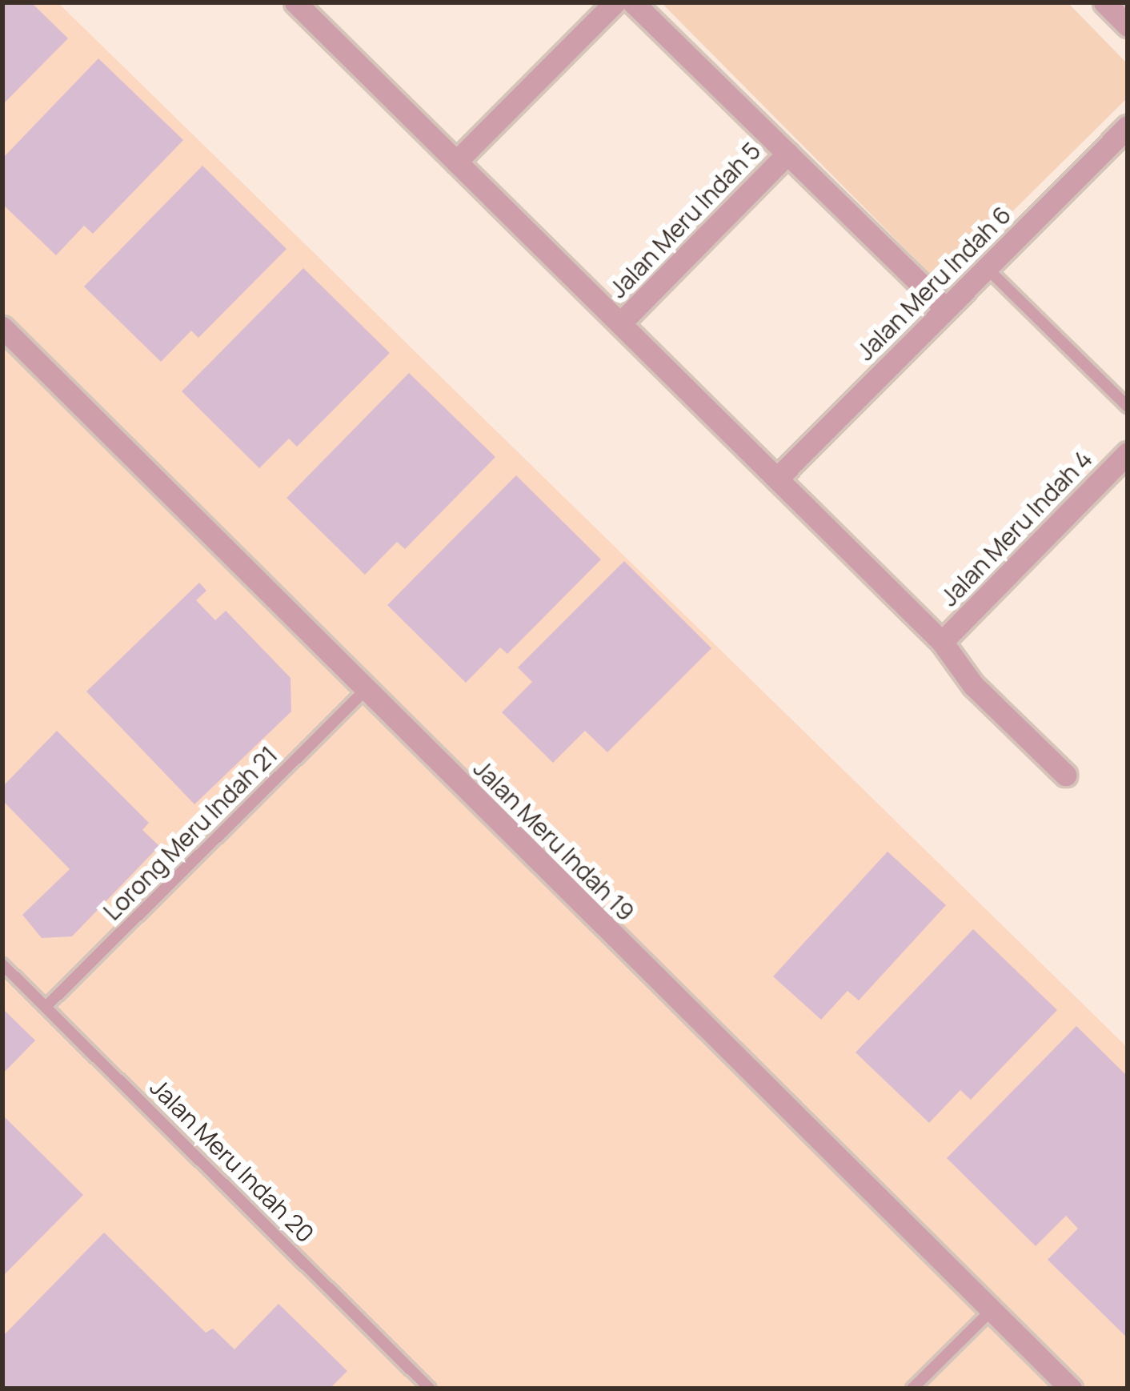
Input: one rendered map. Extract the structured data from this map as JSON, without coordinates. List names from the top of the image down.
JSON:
{
  "streets": {
    "street": [
      "Jalan Meru Indah 5",
      "Jalan Meru Indah 6",
      "Jalan Meru Indah 4",
      "Jalan Meru Indah 19"
    ],
    "lane": ["Lorong Meru Indah 21", "Jalan Meru Indah 20"]
  },
  "crossings": [
    ["Lorong Meru Indah 21", "Jalan Meru Indah 19"],
    ["Lorong Meru Indah 21", "Jalan Meru Indah 20"]
  ]
}
